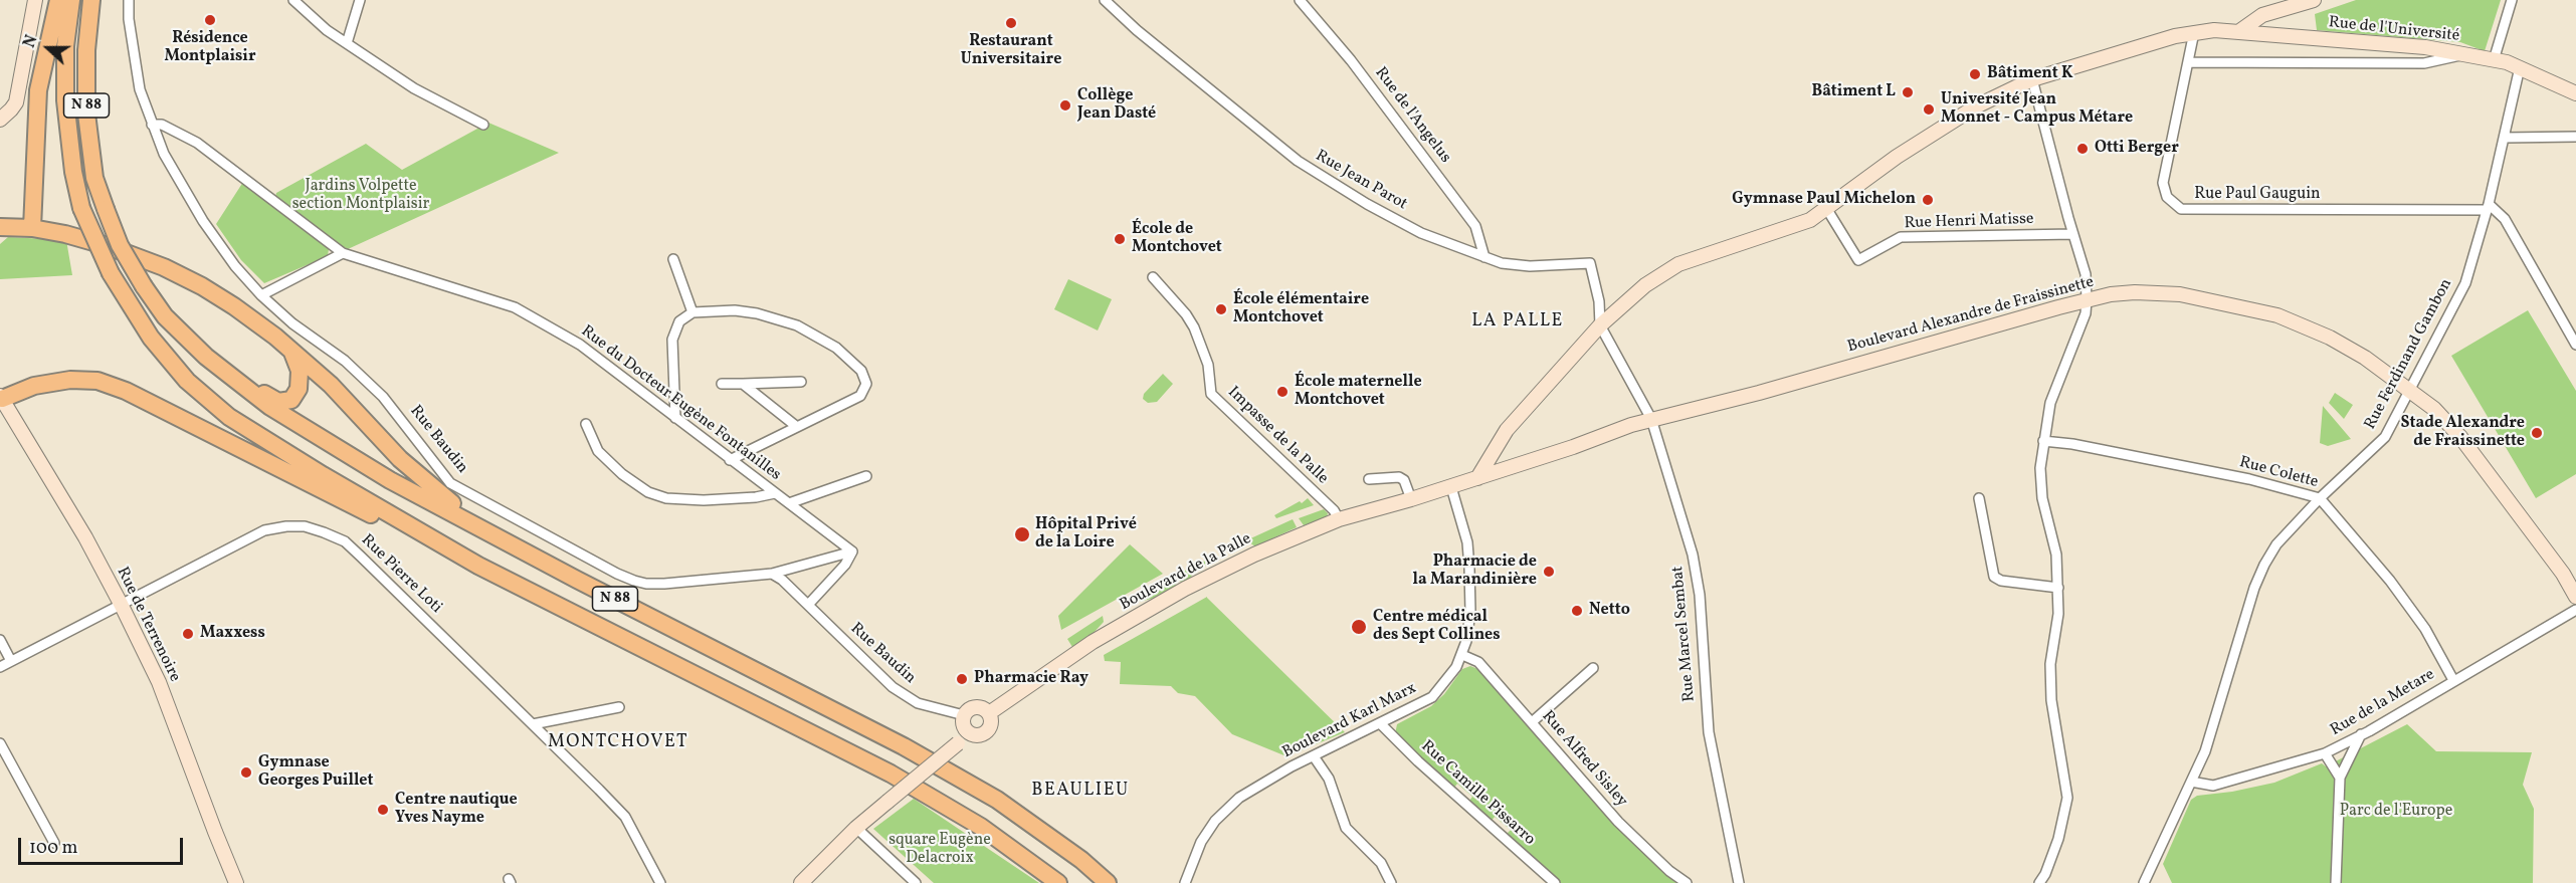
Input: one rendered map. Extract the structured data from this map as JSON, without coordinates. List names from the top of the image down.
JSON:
{
  "streets": {
    "highway": ["N 88"],
    "street": [
      "Rue de l'Université",
      "Rue de l'Angelus",
      "Rue Jean Parot",
      "Rue Paul Gauguin",
      "Rue Henri Matisse",
      "Boulevard Alexandre de Fraissinette",
      "Rue Ferdinand Gambon",
      "Rue du Docteur Eugène Fontanilles",
      "Impasse de la Palle",
      "Rue Baudin",
      "Rue Colette",
      "Boulevard de la Palle",
      "Rue Pierre Loti",
      "Rue de Terrenoire",
      "Rue Marcel Sembat",
      "Rue de la Metare",
      "Boulevard Karl Marx",
      "Rue Alfred Sisley",
      "Rue Camille Pissarro"
    ]
  },
  "crossings": [
    ["Rue de l'Université", "Rue Jean Parot"],
    ["Rue de l'Université", "Rue Paul Gauguin"],
    ["Rue de l'Université", "Rue Henri Matisse"],
    ["Rue de l'Université", "Boulevard Alexandre de Fraissinette"],
    ["Rue de l'Université", "Rue Ferdinand Gambon"],
    ["Rue de l'Université", "Rue Marcel Sembat"],
    ["Rue de l'Angelus", "Rue Jean Parot"],
    ["Rue Jean Parot", "Rue Marcel Sembat"],
    ["Rue Paul Gauguin", "Rue Ferdinand Gambon"],
    ["Boulevard Alexandre de Fraissinette", "Rue Ferdinand Gambon"],
    ["Boulevard Alexandre de Fraissinette", "Boulevard de la Palle"],
    ["Boulevard Alexandre de Fraissinette", "Rue Marcel Sembat"],
    ["Boulevard Alexandre de Fraissinette", "Boulevard Karl Marx"],
    ["Rue Ferdinand Gambon", "Rue Colette"],
    ["Rue Ferdinand Gambon", "Rue de la Metare"],
    ["Rue du Docteur Eugène Fontanilles", "Rue Baudin"],
    ["Impasse de la Palle", "Boulevard de la Palle"],
    ["Rue Baudin", "Boulevard de la Palle"],
    ["Rue Colette", "Rue de la Metare"],
    ["Boulevard de la Palle", "Boulevard Karl Marx"],
    ["Rue Pierre Loti", "Rue de Terrenoire"],
    ["Boulevard Karl Marx", "Rue Alfred Sisley"],
    ["Boulevard Karl Marx", "Rue Camille Pissarro"]
  ],
  "districts": ["LA PALLE", "MONTCHOVET", "BEAULIEU"],
  "parks": ["Jardins Volpette section Montplaisir", "Parc de l'Europe", "square Eugène Delacroix"],
  "places": [
    "Résidence Montplaisir",
    "Restaurant Universitaire",
    "Bâtiment K",
    "Bâtiment L",
    "Collège Jean Dasté",
    "Université Jean Monnet - Campus Métare",
    "Otti Berger",
    "Gymnase Paul Michelon",
    "École de Montchovet",
    "École élémentaire Montchovet",
    "École maternelle Montchovet",
    "Stade Alexandre de Fraissinette",
    "Hôpital Privé de la Loire",
    "Pharmacie de la Marandinière",
    "Netto",
    "Centre médical des Sept Collines",
    "Maxxess",
    "Pharmacie Ray",
    "Gymnase Georges Puillet",
    "Centre nautique Yves Nayme"
  ],
  "scale_bar": "100 m",
  "north": "left"
}
